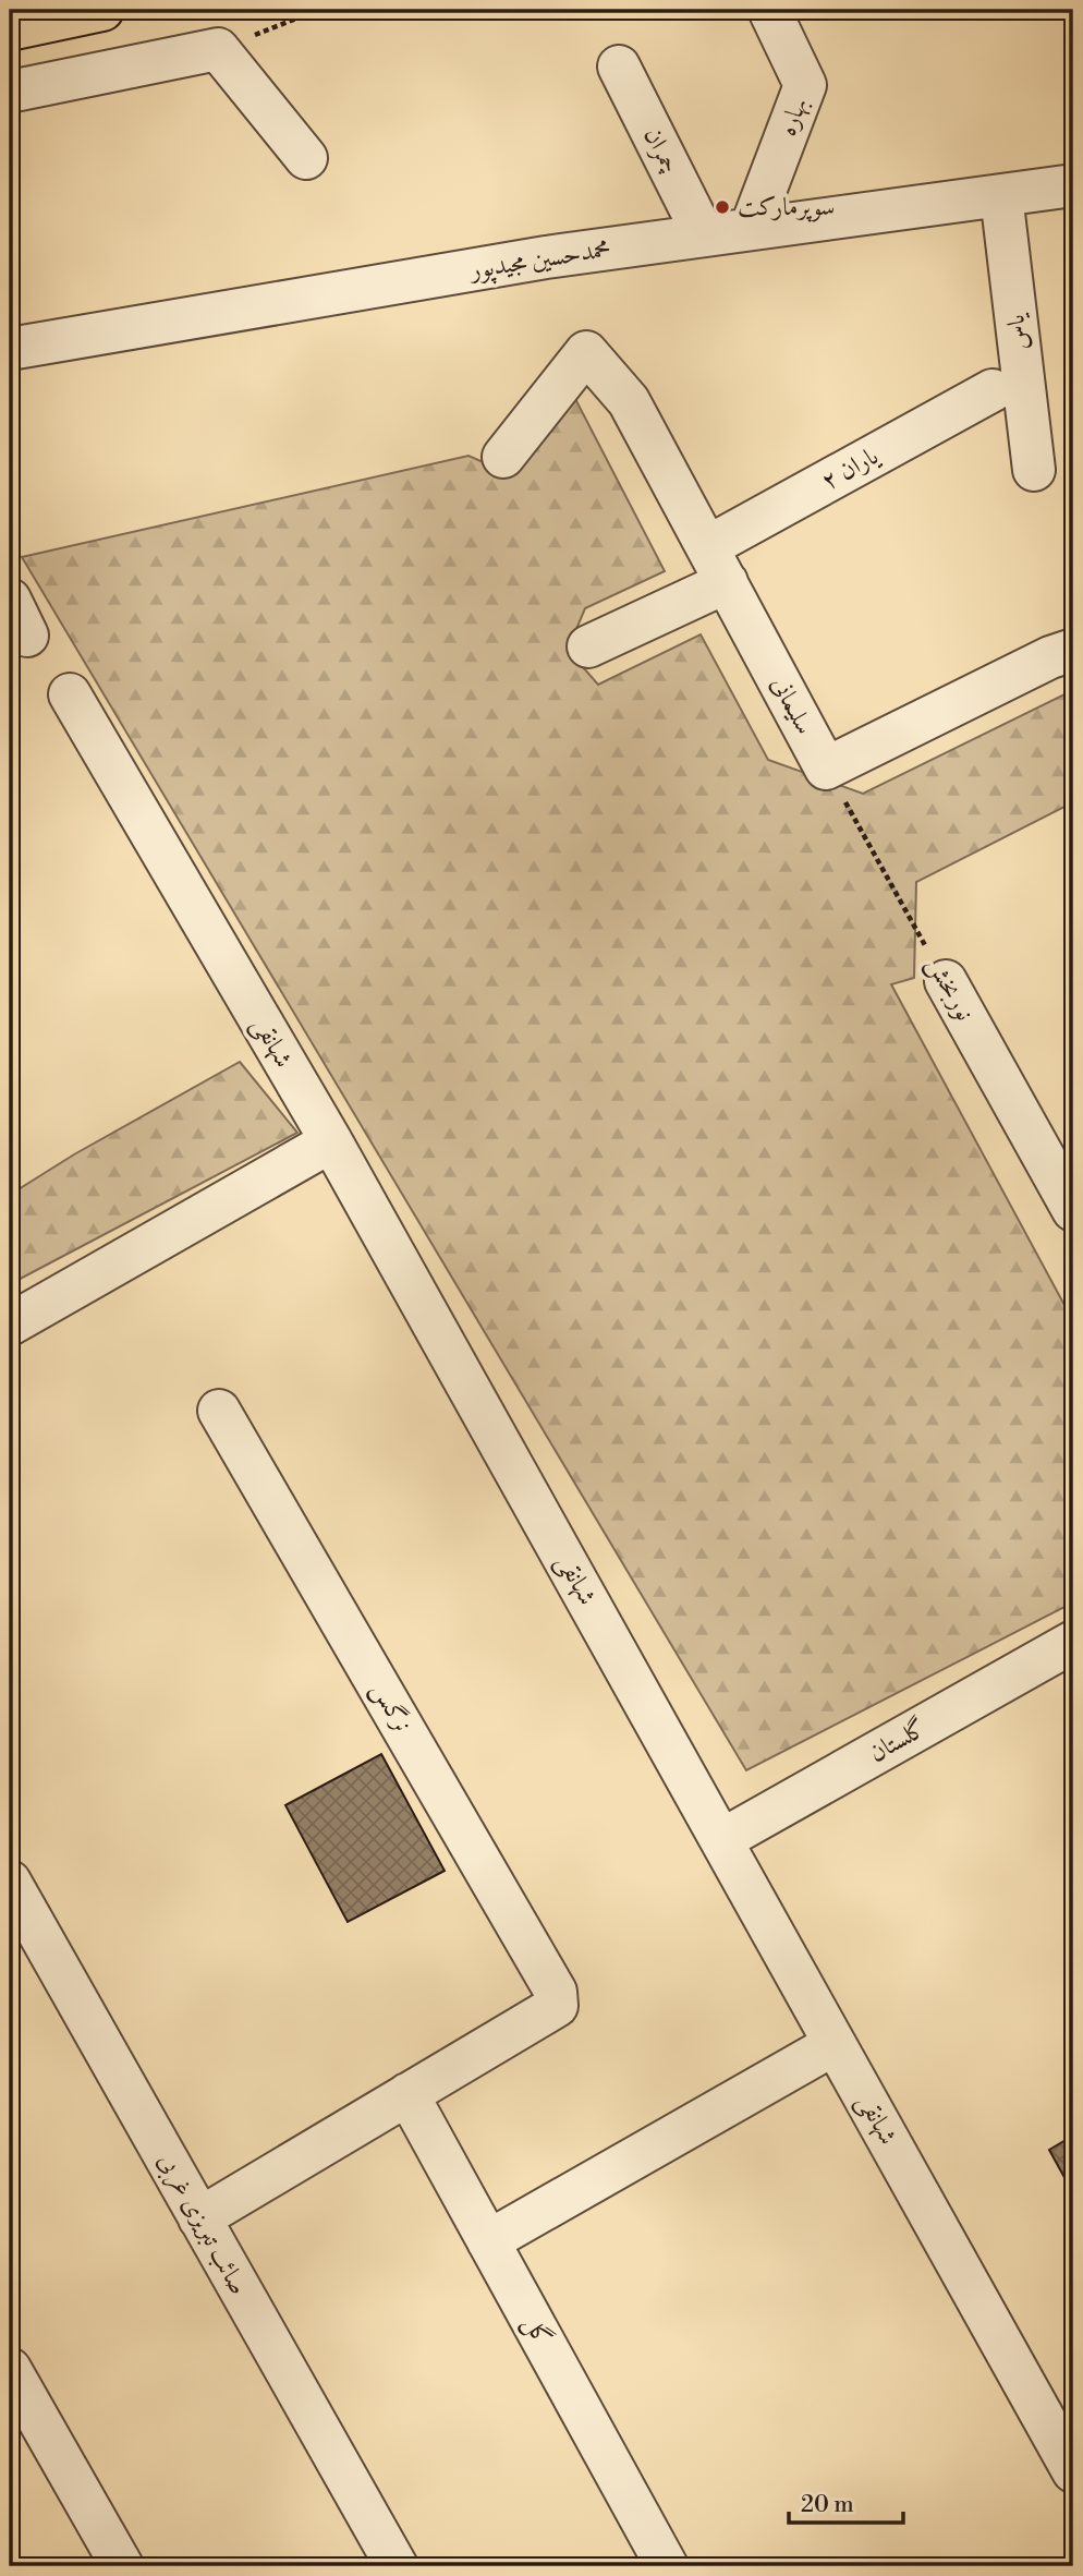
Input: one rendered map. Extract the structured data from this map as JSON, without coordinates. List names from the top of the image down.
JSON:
{
  "streets": {
    "street": [
      "بهاره",
      "چمران",
      "محمدحسین مجیدپور",
      "یاس",
      "یاران ٢",
      "سلیمانی",
      "نوربخش",
      "شهانقی",
      "نرگس",
      "گلستان",
      "صائب تبریزی غربی",
      "گل"
    ]
  },
  "crossings": [
    ["بهاره", "محمدحسین مجیدپور"],
    ["چمران", "محمدحسین مجیدپور"],
    ["محمدحسین مجیدپور", "یاس"],
    ["یاران ٢", "سلیمانی"],
    ["سلیمانی", "نوربخش"],
    ["شهانقی", "گلستان"],
    ["نرگس", "گل"]
  ],
  "places": ["سوپرمارکت"],
  "scale_bar": "20 m"
}
